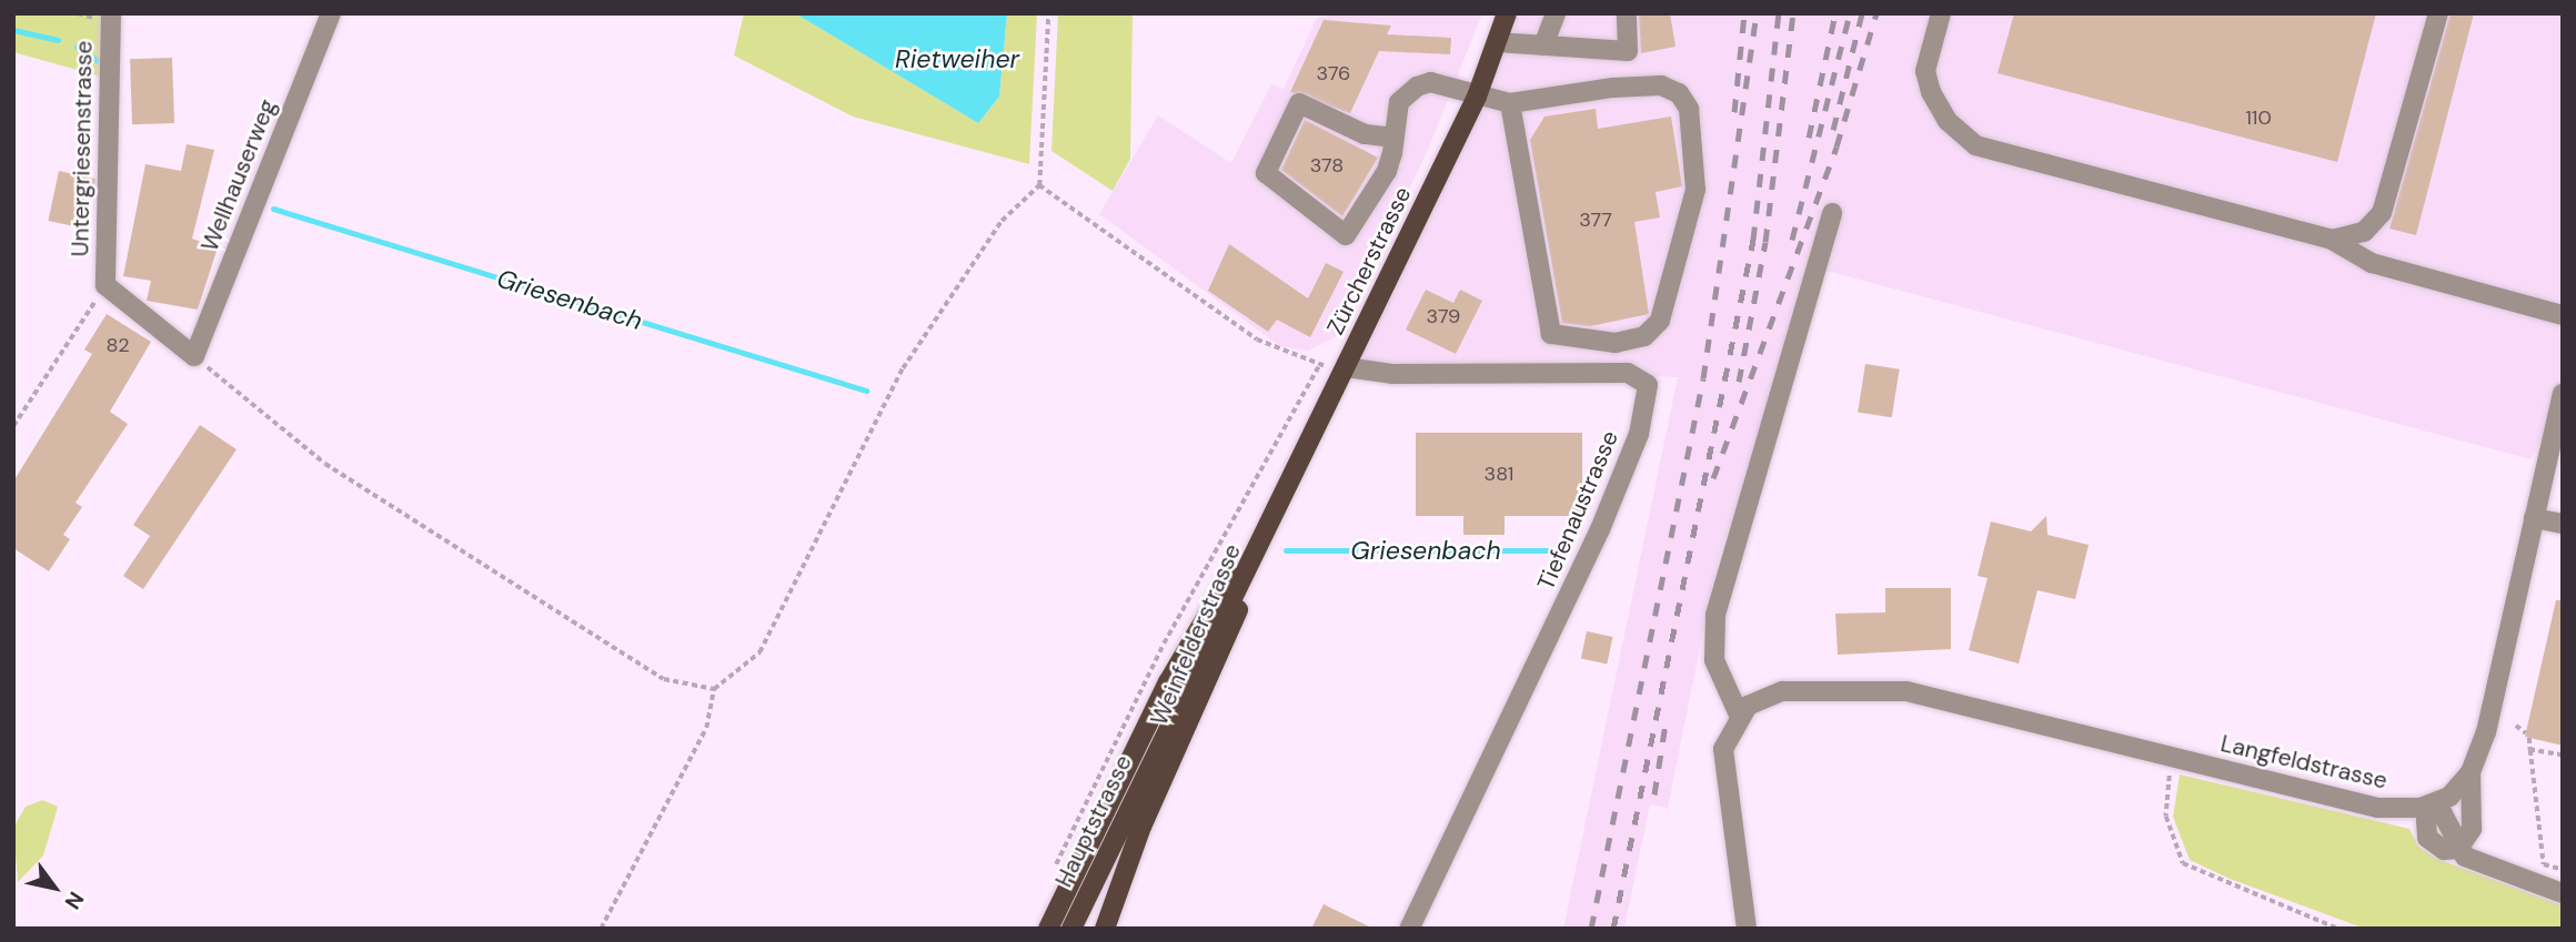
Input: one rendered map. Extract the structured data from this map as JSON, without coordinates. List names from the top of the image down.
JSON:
{
  "streets": {
    "main road": ["Zürcherstrasse", "Weinfelderstrasse", "Hauptstrasse"],
    "street": [
      "Untergriesenstrasse",
      "Wellhauserweg",
      "Tiefenaustrasse",
      "Langfeldstrasse"
    ]
  },
  "crossings": [
    ["Zürcherstrasse", "Tiefenaustrasse"],
    ["Zürcherstrasse", "Weinfelderstrasse"],
    ["Zürcherstrasse", "Hauptstrasse"],
    ["Weinfelderstrasse", "Hauptstrasse"]
  ],
  "water": ["Rietweiher", "Griesenbach"],
  "house_numbers": [
    "376",
    "110",
    "378",
    "377",
    "379",
    "82",
    "381"
  ],
  "north": "bottom right"
}
